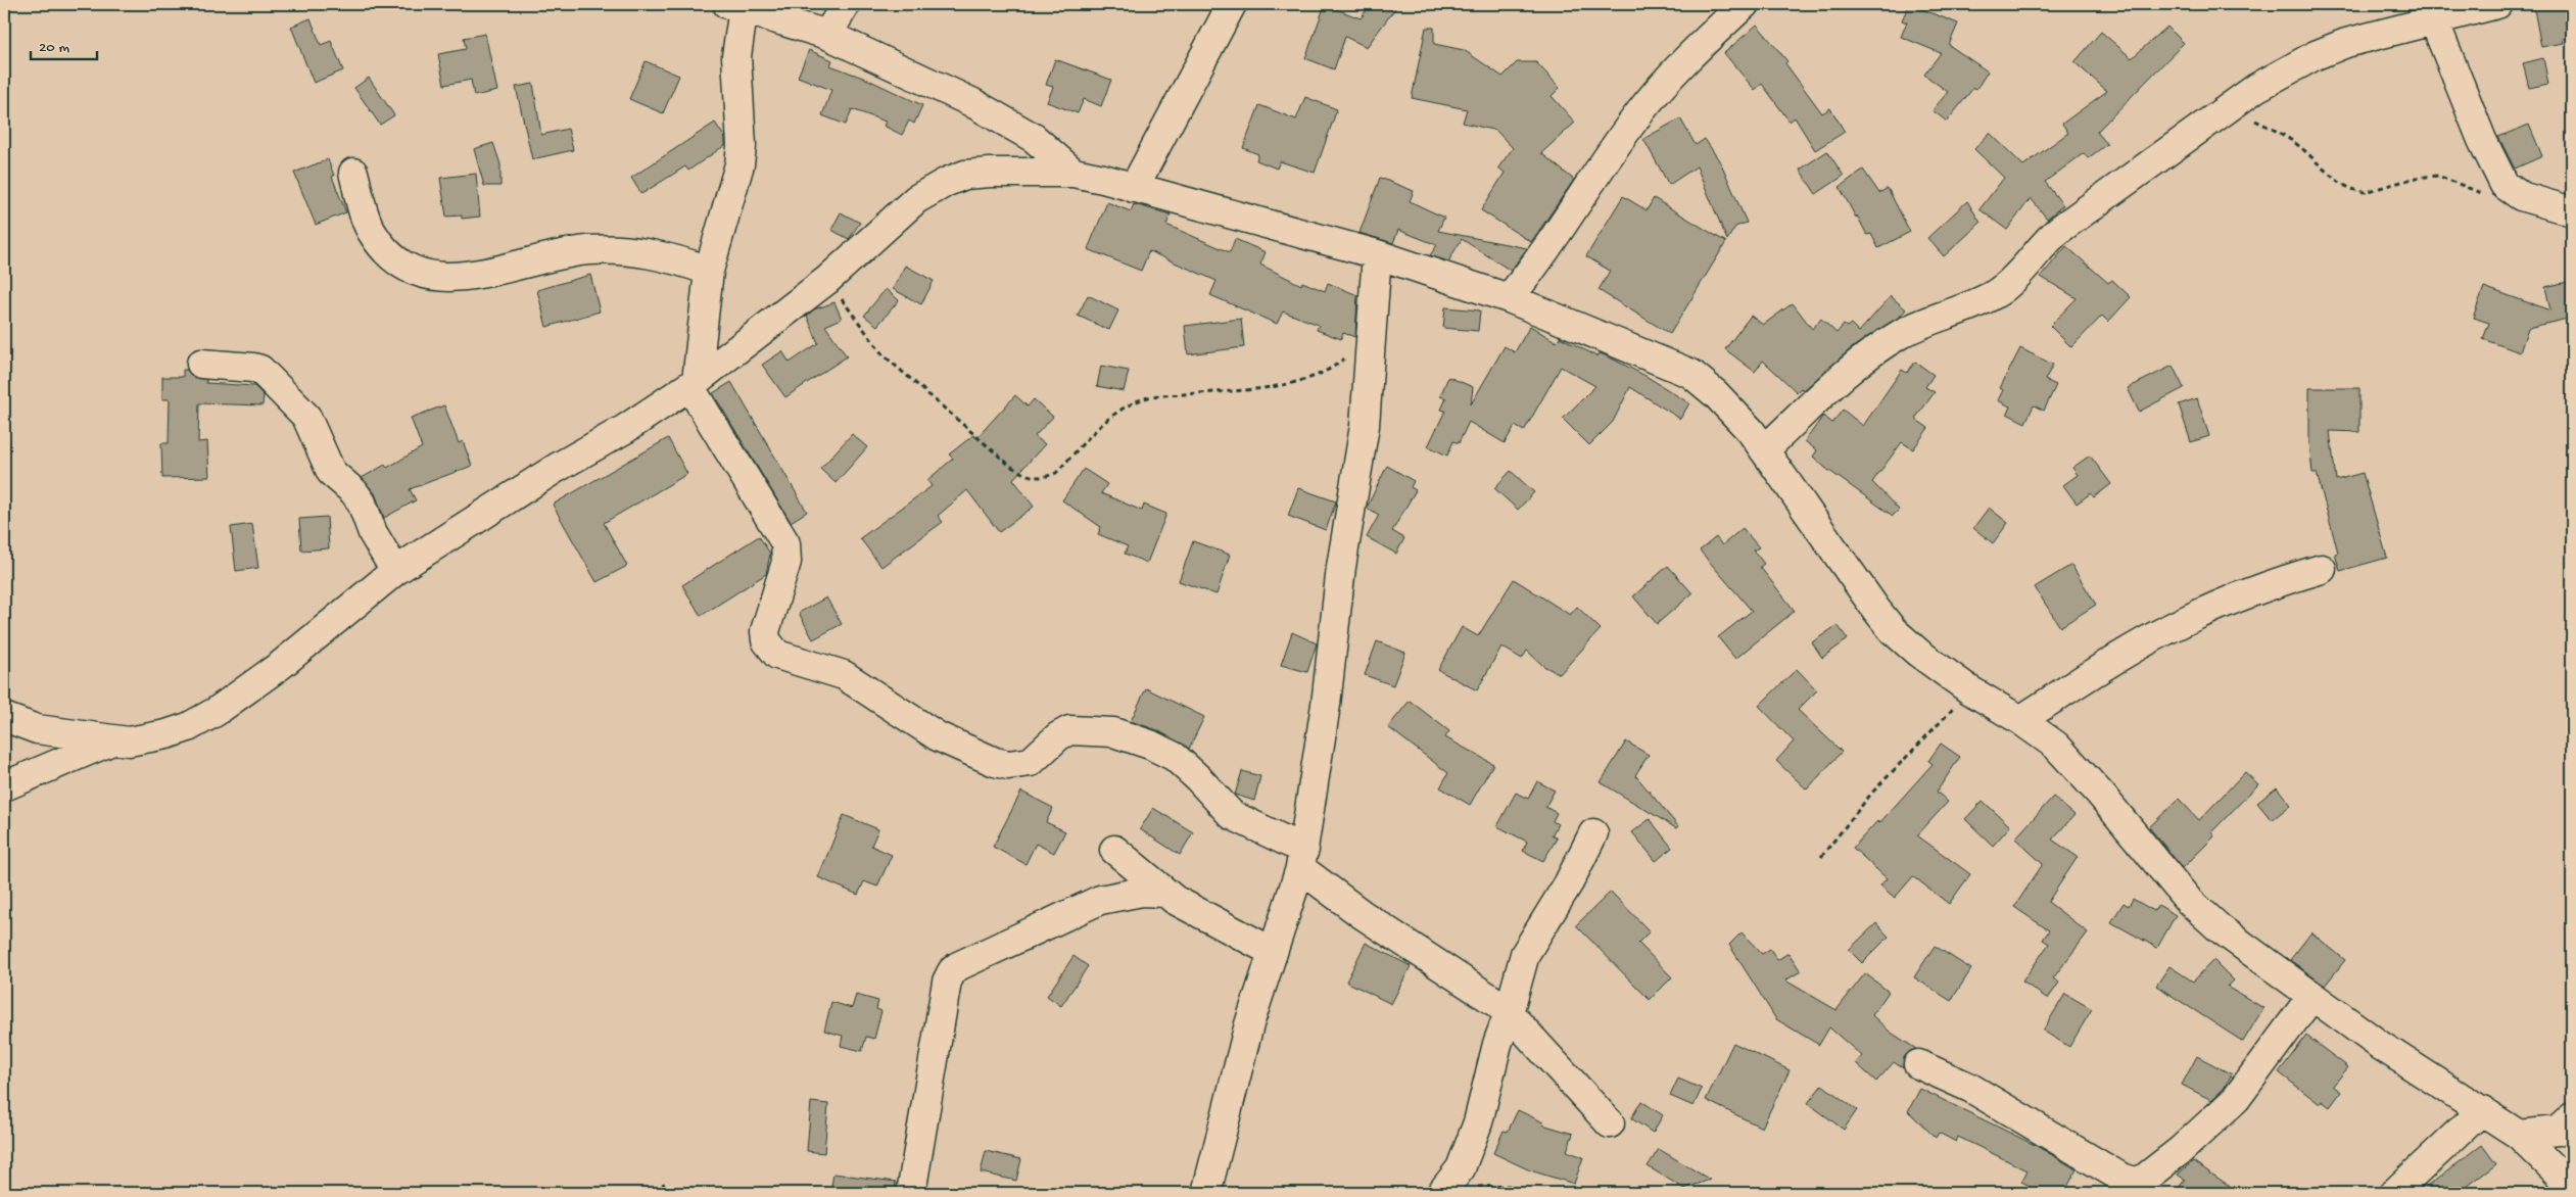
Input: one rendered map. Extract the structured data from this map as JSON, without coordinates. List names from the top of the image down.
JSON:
{
  "scale_bar": "20 m"
}
